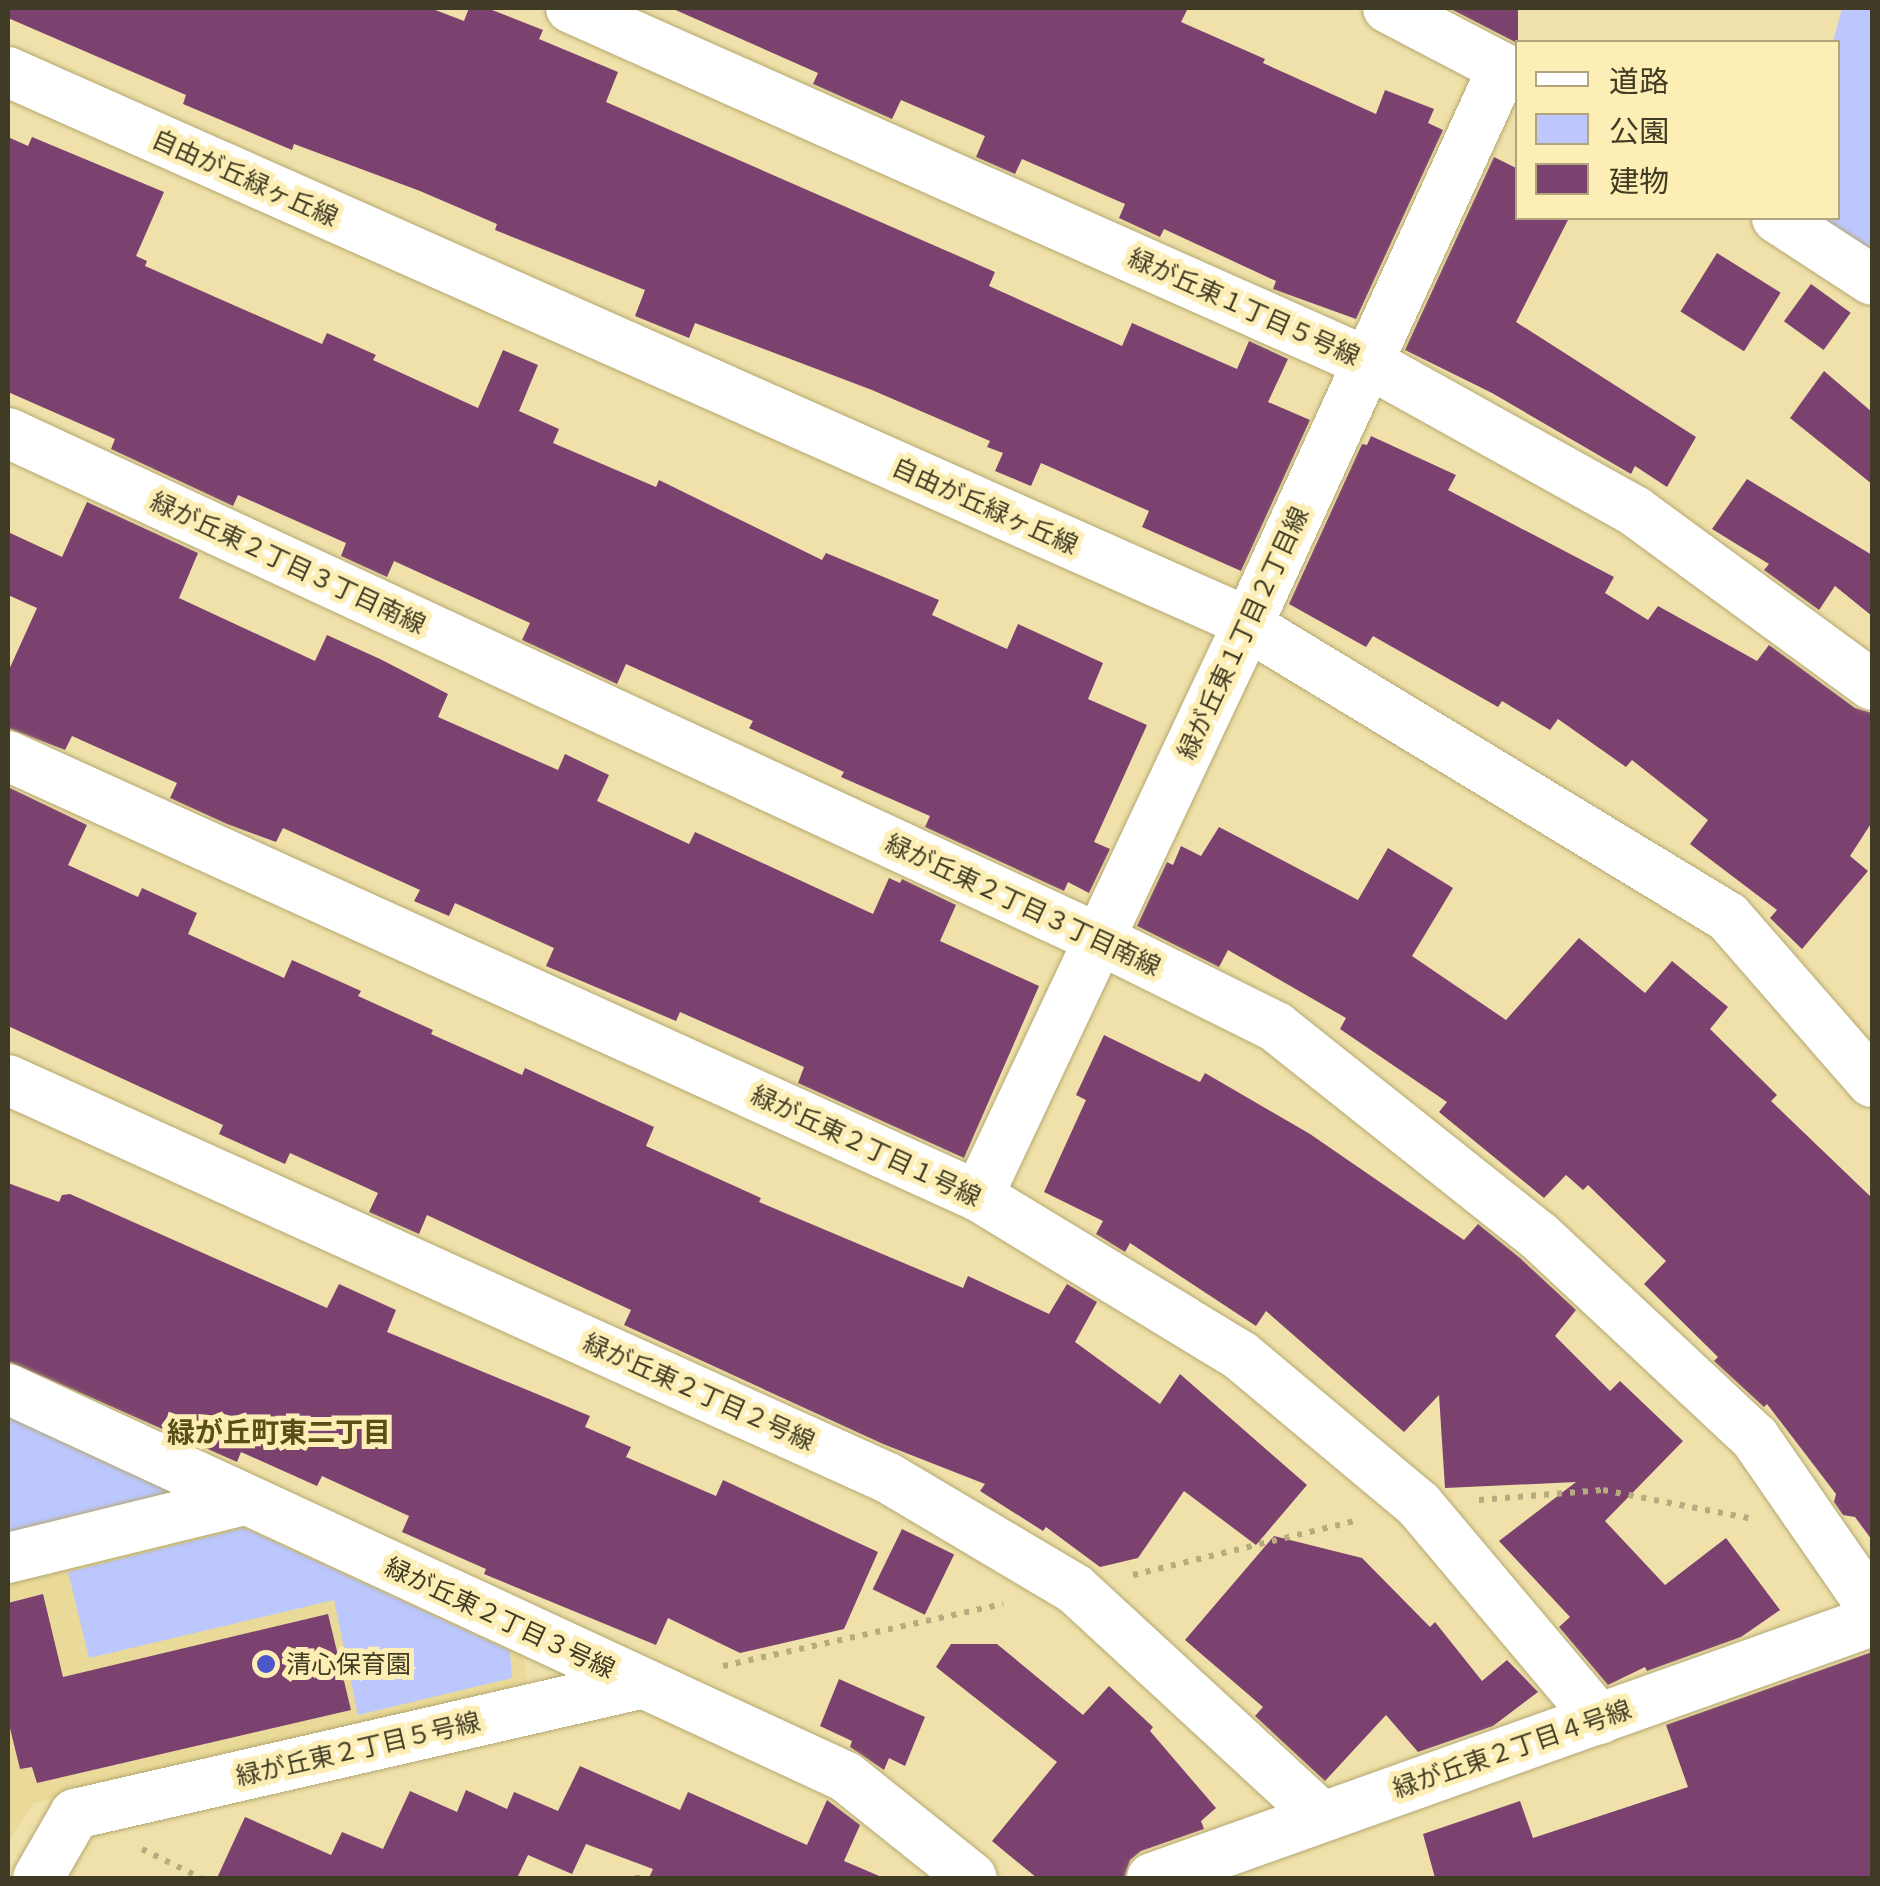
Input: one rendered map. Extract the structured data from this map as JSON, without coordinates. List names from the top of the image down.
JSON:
{
  "streets": {
    "street": [
      "自由が丘緑ヶ丘線",
      "緑が丘東１丁目５号線",
      "緑が丘東２丁目３丁目南線",
      "緑が丘東１丁目２丁目線",
      "緑が丘東２丁目１号線",
      "緑が丘東２丁目２号線",
      "緑が丘東２丁目３号線",
      "緑が丘東２丁目５号線",
      "緑が丘東２丁目４号線"
    ]
  },
  "crossings": [
    ["自由が丘緑ヶ丘線", "緑が丘東１丁目２丁目線"],
    ["緑が丘東１丁目５号線", "緑が丘東１丁目２丁目線"],
    ["緑が丘東２丁目３丁目南線", "緑が丘東１丁目２丁目線"],
    ["緑が丘東１丁目２丁目線", "緑が丘東２丁目１号線"],
    ["緑が丘東２丁目１号線", "緑が丘東２丁目４号線"],
    ["緑が丘東２丁目２号線", "緑が丘東２丁目４号線"],
    ["緑が丘東２丁目３号線", "緑が丘東２丁目５号線"]
  ],
  "districts": ["緑が丘町東二丁目"],
  "places": ["清心保育園"],
  "legend": ["道路", "公園", "建物"]
}
